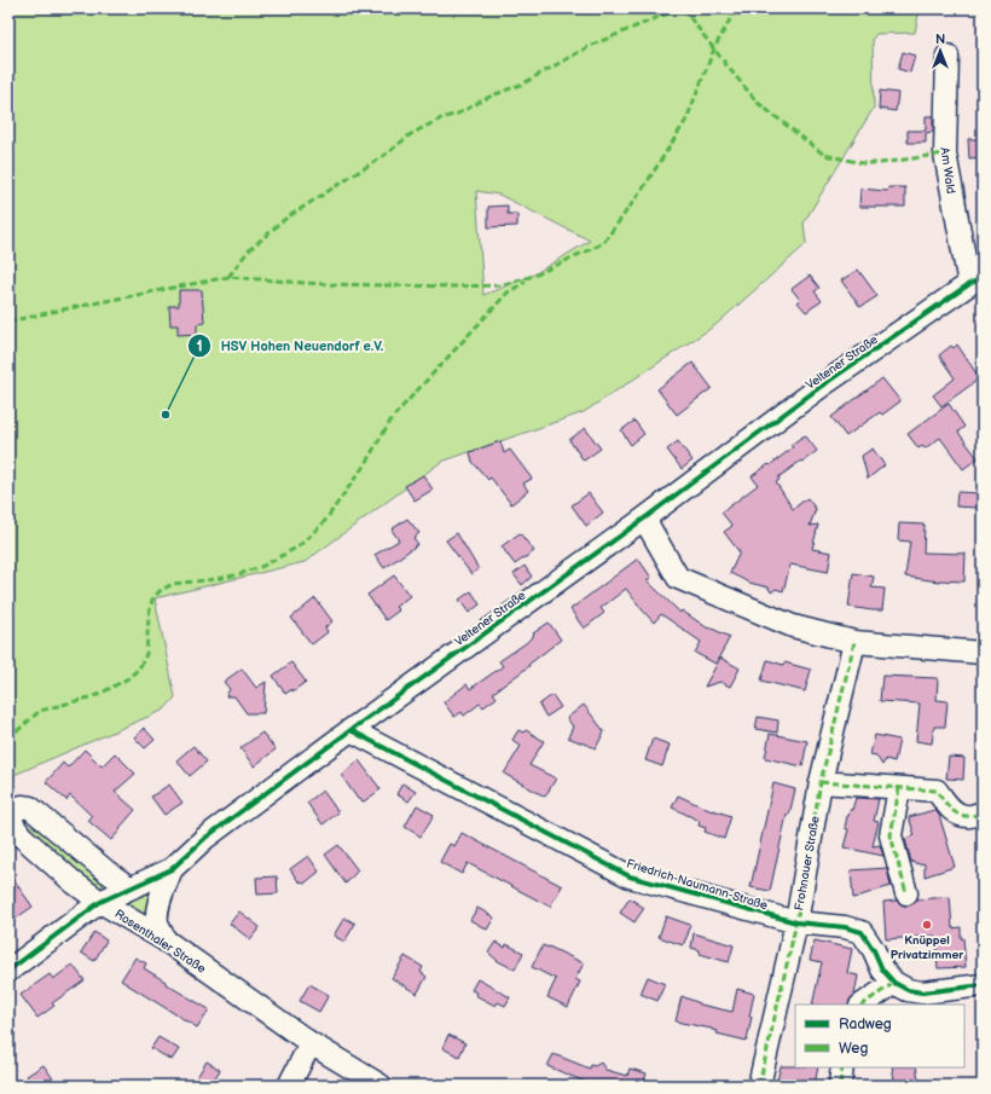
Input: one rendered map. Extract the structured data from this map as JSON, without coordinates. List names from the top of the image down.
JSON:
{
  "streets": {
    "street": [
      "Am Wald",
      "Veltener Straße",
      "Frohnauer Straße",
      "Friedrich-Naumann-Straße",
      "Rosenthaler Straße"
    ]
  },
  "crossings": [
    ["Am Wald", "Veltener Straße"],
    ["Veltener Straße", "Friedrich-Naumann-Straße"],
    ["Veltener Straße", "Rosenthaler Straße"],
    ["Frohnauer Straße", "Friedrich-Naumann-Straße"]
  ],
  "places": ["HSV Hohen Neuendorf e.V.", "Knüppel Privatzimmer"],
  "legend": ["Radweg", "Weg"],
  "north": "top"
}
